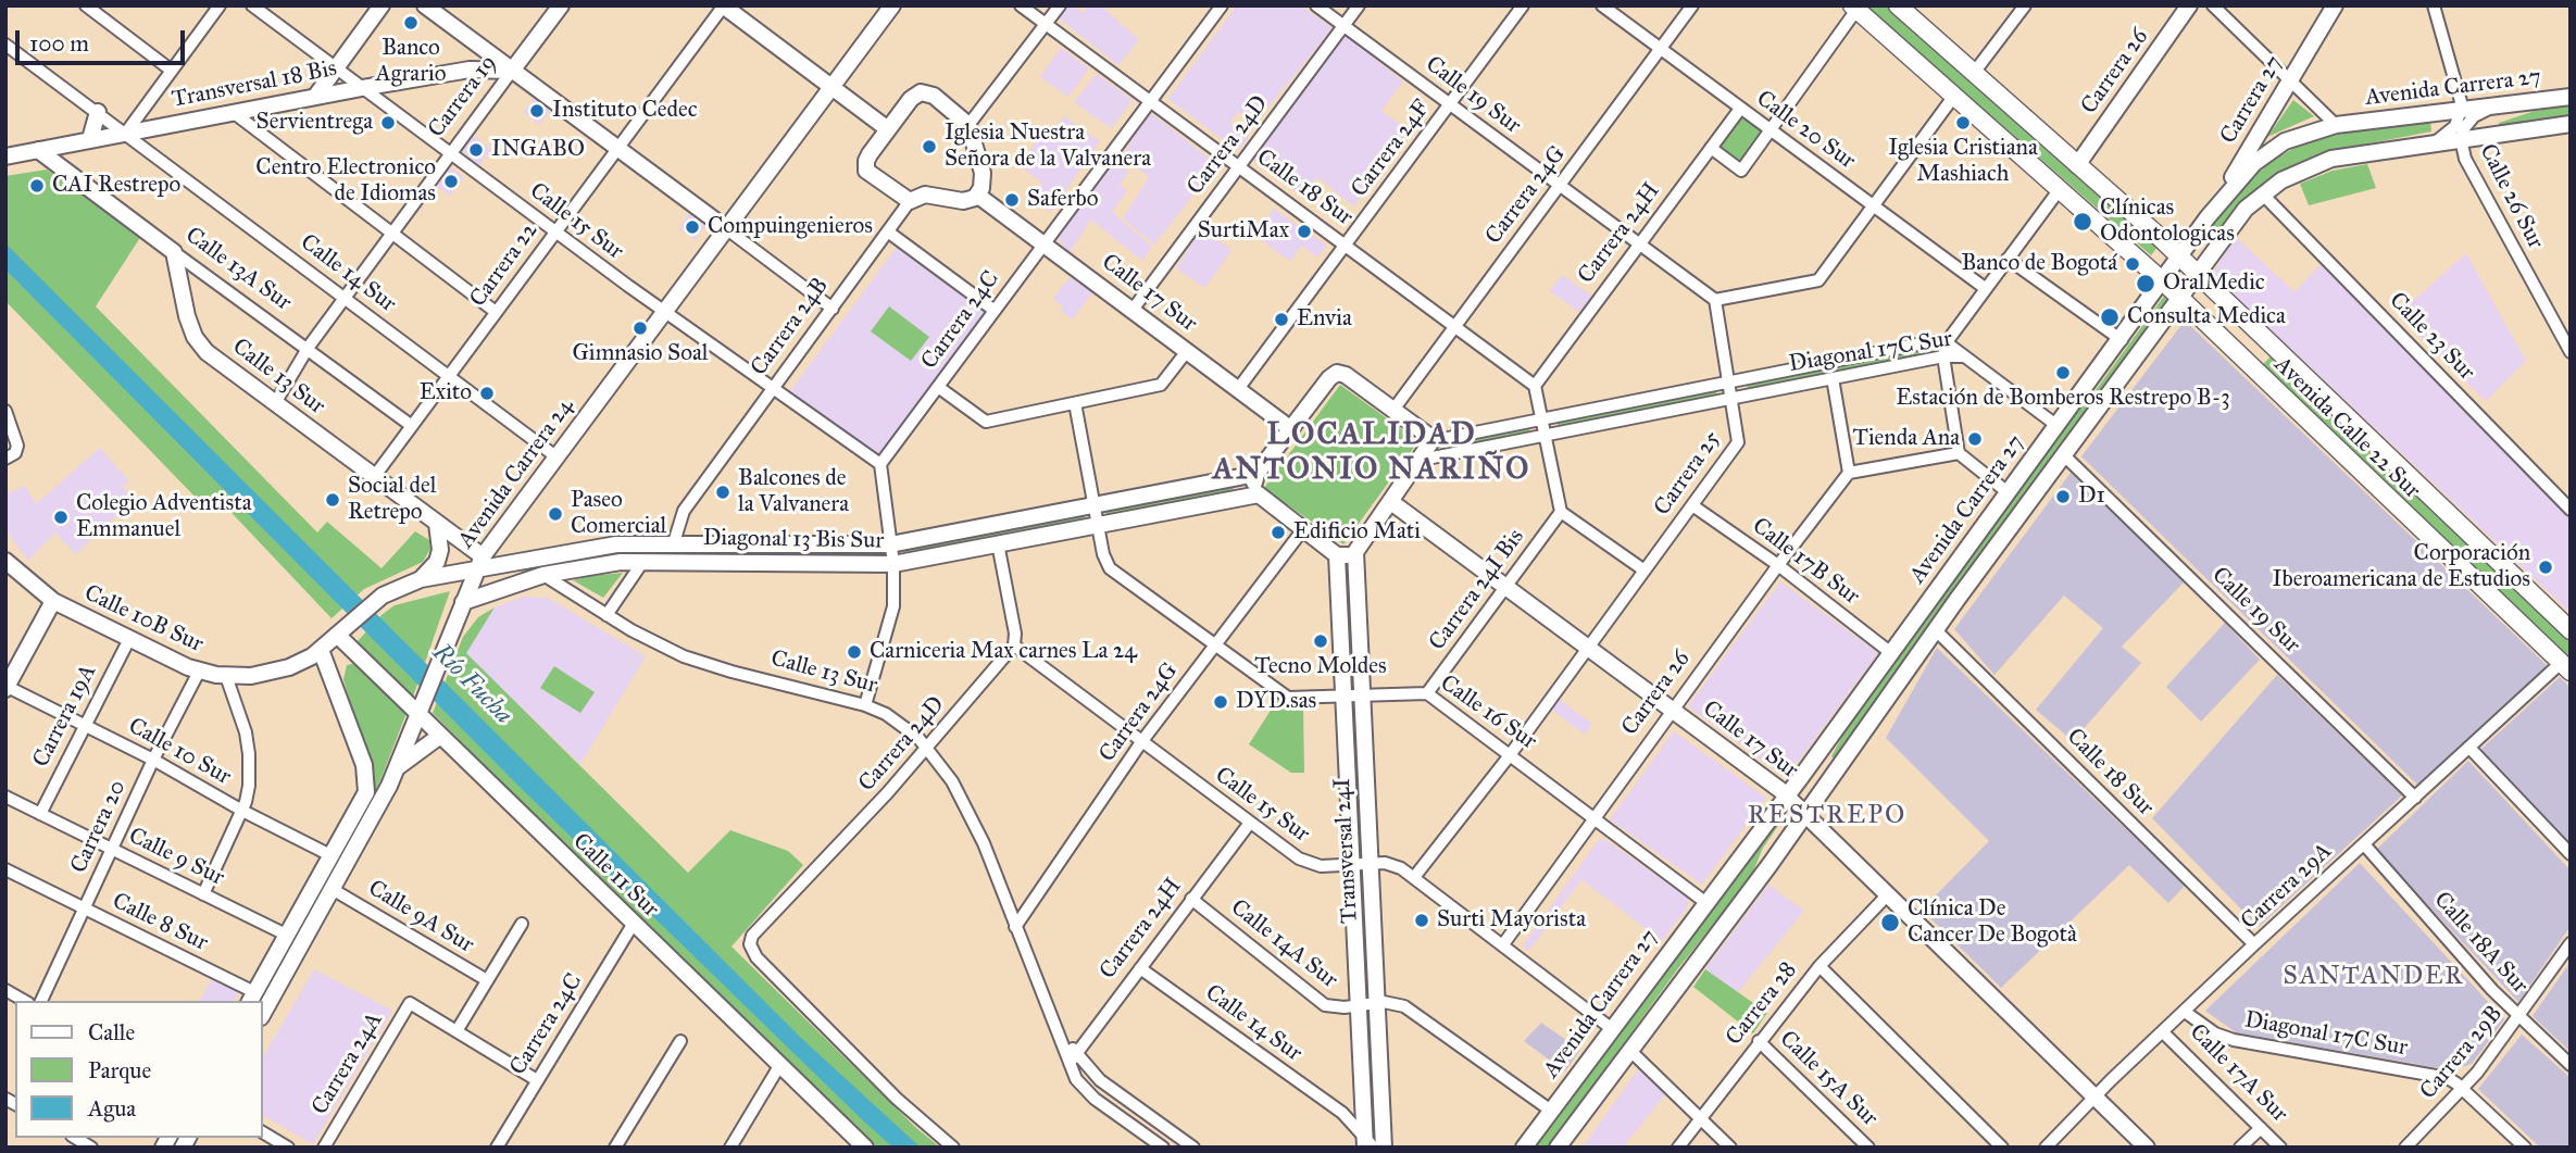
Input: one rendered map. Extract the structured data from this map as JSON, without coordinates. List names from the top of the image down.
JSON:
{
  "streets": {
    "main road": ["Avenida Calle 22 Sur"],
    "street": [
      "Carrera 26",
      "Transversal 18 Bis",
      "Avenida Carrera 27",
      "Calle 19 Sur",
      "Carrera 19",
      "Carrera 27",
      "Calle 20 Sur",
      "Carrera 24D",
      "Carrera 24F",
      "Calle 18 Sur",
      "Carrera 24G",
      "Calle 26 Sur",
      "Calle 15 Sur",
      "Carrera 24H",
      "Carrera 22",
      "Calle 13A Sur",
      "Calle 14 Sur",
      "Calle 17 Sur",
      "Carrera 24C",
      "Carrera 24B",
      "Calle 23 Sur",
      "Diagonal 17C Sur",
      "Calle 13 Sur",
      "Avenida Carrera 24",
      "Carrera 25",
      "Diagonal 13 Bis Sur",
      "Calle 17B Sur",
      "Carrera 24I Bis",
      "Calle 10B Sur",
      "Calle 16 Sur",
      "Carrera 19A",
      "Calle 10 Sur",
      "Carrera 20",
      "Transversal 24I",
      "Calle 9 Sur",
      "Calle 11 Sur",
      "Carrera 29A",
      "Calle 9A Sur",
      "Calle 8 Sur",
      "Calle 18A Sur",
      "Calle 14A Sur",
      "Carrera 28",
      "Carrera 29B",
      "Carrera 24A",
      "Calle 17A Sur",
      "Calle 15A Sur"
    ]
  },
  "crossings": [
    ["Carrera 26", "Calle 15 Sur"],
    ["Carrera 26", "Calle 17 Sur"],
    ["Carrera 26", "Avenida Calle 22 Sur"],
    ["Carrera 26", "Calle 17B Sur"],
    ["Carrera 26", "Calle 16 Sur"],
    ["Transversal 18 Bis", "Carrera 19"],
    ["Transversal 18 Bis", "Calle 15 Sur"],
    ["Transversal 18 Bis", "Calle 13A Sur"],
    ["Transversal 18 Bis", "Calle 14 Sur"],
    ["Avenida Carrera 27", "Calle 19 Sur"],
    ["Avenida Carrera 27", "Carrera 27"],
    ["Avenida Carrera 27", "Calle 18 Sur"],
    ["Avenida Carrera 27", "Calle 26 Sur"],
    ["Avenida Carrera 27", "Calle 15 Sur"],
    ["Avenida Carrera 27", "Calle 17 Sur"],
    ["Avenida Carrera 27", "Calle 23 Sur"],
    ["Avenida Carrera 27", "Avenida Calle 22 Sur"],
    ["Avenida Carrera 27", "Calle 17B Sur"],
    ["Avenida Carrera 27", "Calle 16 Sur"],
    ["Avenida Carrera 27", "Calle 14A Sur"],
    ["Calle 19 Sur", "Carrera 24D"],
    ["Calle 19 Sur", "Carrera 24F"],
    ["Calle 19 Sur", "Carrera 24G"],
    ["Calle 19 Sur", "Carrera 24H"],
    ["Calle 19 Sur", "Carrera 25"],
    ["Calle 19 Sur", "Carrera 29A"],
    ["Carrera 19", "Calle 15 Sur"],
    ["Carrera 19", "Calle 13A Sur"],
    ["Carrera 19", "Calle 14 Sur"],
    ["Carrera 19", "Calle 13 Sur"],
    ["Calle 20 Sur", "Carrera 24G"],
    ["Calle 20 Sur", "Carrera 24H"],
    ["Carrera 24D", "Calle 18 Sur"],
    ["Carrera 24D", "Calle 15 Sur"],
    ["Carrera 24D", "Calle 17 Sur"],
    ["Carrera 24D", "Calle 13 Sur"],
    ["Carrera 24F", "Calle 18 Sur"],
    ["Carrera 24F", "Calle 17 Sur"],
    ["Calle 18 Sur", "Carrera 24G"],
    ["Calle 18 Sur", "Carrera 24H"],
    ["Calle 18 Sur", "Carrera 24C"],
    ["Calle 18 Sur", "Carrera 29A"],
    ["Carrera 24G", "Calle 15 Sur"],
    ["Carrera 24G", "Calle 13 Sur"],
    ["Carrera 24G", "Calle 16 Sur"],
    ["Calle 15 Sur", "Carrera 24H"],
    ["Calle 15 Sur", "Carrera 22"],
    ["Calle 15 Sur", "Carrera 24C"],
    ["Calle 15 Sur", "Carrera 24B"],
    ["Calle 15 Sur", "Avenida Carrera 24"],
    ["Calle 15 Sur", "Carrera 25"],
    ["Calle 15 Sur", "Transversal 24I"],
    ["Carrera 24H", "Calle 14 Sur"],
    ["Carrera 24H", "Calle 13 Sur"],
    ["Carrera 24H", "Calle 14A Sur"],
    ["Carrera 22", "Calle 13A Sur"],
    ["Carrera 22", "Calle 14 Sur"],
    ["Carrera 22", "Calle 13 Sur"],
    ["Calle 13A Sur", "Calle 13 Sur"],
    ["Calle 14 Sur", "Avenida Carrera 24"],
    ["Calle 14 Sur", "Transversal 24I"],
    ["Calle 17 Sur", "Carrera 24C"],
    ["Calle 17 Sur", "Carrera 24B"],
    ["Calle 17 Sur", "Carrera 25"],
    ["Calle 17 Sur", "Carrera 24I Bis"],
    ["Calle 17 Sur", "Carrera 29A"],
    ["Calle 17 Sur", "Carrera 28"],
    ["Carrera 24C", "Calle 11 Sur"],
    ["Carrera 24B", "Diagonal 13 Bis Sur"],
    ["Diagonal 17C Sur", "Carrera 25"],
    ["Diagonal 17C Sur", "Carrera 29A"],
    ["Diagonal 17C Sur", "Carrera 29B"],
    ["Calle 13 Sur", "Avenida Carrera 24"],
    ["Calle 13 Sur", "Diagonal 13 Bis Sur"],
    ["Calle 13 Sur", "Calle 10B Sur"],
    ["Avenida Calle 22 Sur", "Carrera 29A"],
    ["Avenida Carrera 24", "Diagonal 13 Bis Sur"],
    ["Avenida Carrera 24", "Calle 10B Sur"],
    ["Avenida Carrera 24", "Calle 11 Sur"],
    ["Avenida Carrera 24", "Calle 9A Sur"],
    ["Carrera 25", "Calle 17B Sur"],
    ["Carrera 25", "Calle 16 Sur"],
    ["Diagonal 13 Bis Sur", "Calle 10B Sur"],
    ["Diagonal 13 Bis Sur", "Calle 16 Sur"],
    ["Carrera 24I Bis", "Calle 16 Sur"],
    ["Calle 10B Sur", "Carrera 19A"],
    ["Calle 10B Sur", "Carrera 20"],
    ["Calle 10B Sur", "Calle 11 Sur"],
    ["Calle 16 Sur", "Transversal 24I"],
    ["Carrera 19A", "Calle 10 Sur"],
    ["Carrera 19A", "Calle 9 Sur"],
    ["Calle 10 Sur", "Carrera 20"],
    ["Carrera 20", "Calle 9 Sur"],
    ["Carrera 20", "Calle 8 Sur"],
    ["Transversal 24I", "Calle 14A Sur"],
    ["Carrera 29A", "Calle 18A Sur"],
    ["Carrera 29A", "Calle 17A Sur"],
    ["Calle 18A Sur", "Carrera 29B"],
    ["Carrera 28", "Calle 15A Sur"]
  ],
  "districts": ["LOCALIDAD ANTONIO NARIÑO", "RESTREPO", "SANTANDER"],
  "water": ["Río Fucha"],
  "places": [
    "Banco Agrario",
    "Instituto Cedec",
    "Servientrega",
    "Iglesia Cristiana Mashiach",
    "Iglesia Nuestra Señora de la Valvanera",
    "INGABO",
    "Centro Electronico de Idiomas",
    "CAI Restrepo",
    "Saferbo",
    "Clínicas Odontologicas",
    "Compuingenieros",
    "SurtiMax",
    "Banco de Bogotá",
    "OralMedic",
    "Consulta Medica",
    "Envia",
    "Gimnasio Soal",
    "Estación de Bomberos Restrepo B-3",
    "Exito",
    "Tienda Ana",
    "Balcones de la Valvanera",
    "D1",
    "Social del Retrepo",
    "Paseo Comercial",
    "Colegio Adventista Emmanuel",
    "Edificio Mati",
    "Corporación Iberoamericana de Estudios",
    "Tecno Moldes",
    "Carniceria Max carnes La 24",
    "DYD.sas",
    "Surti Mayorista",
    "Clínica De Cancer De Bogotà"
  ],
  "legend": ["Calle", "Parque", "Agua"],
  "scale_bar": "100 m"
}
